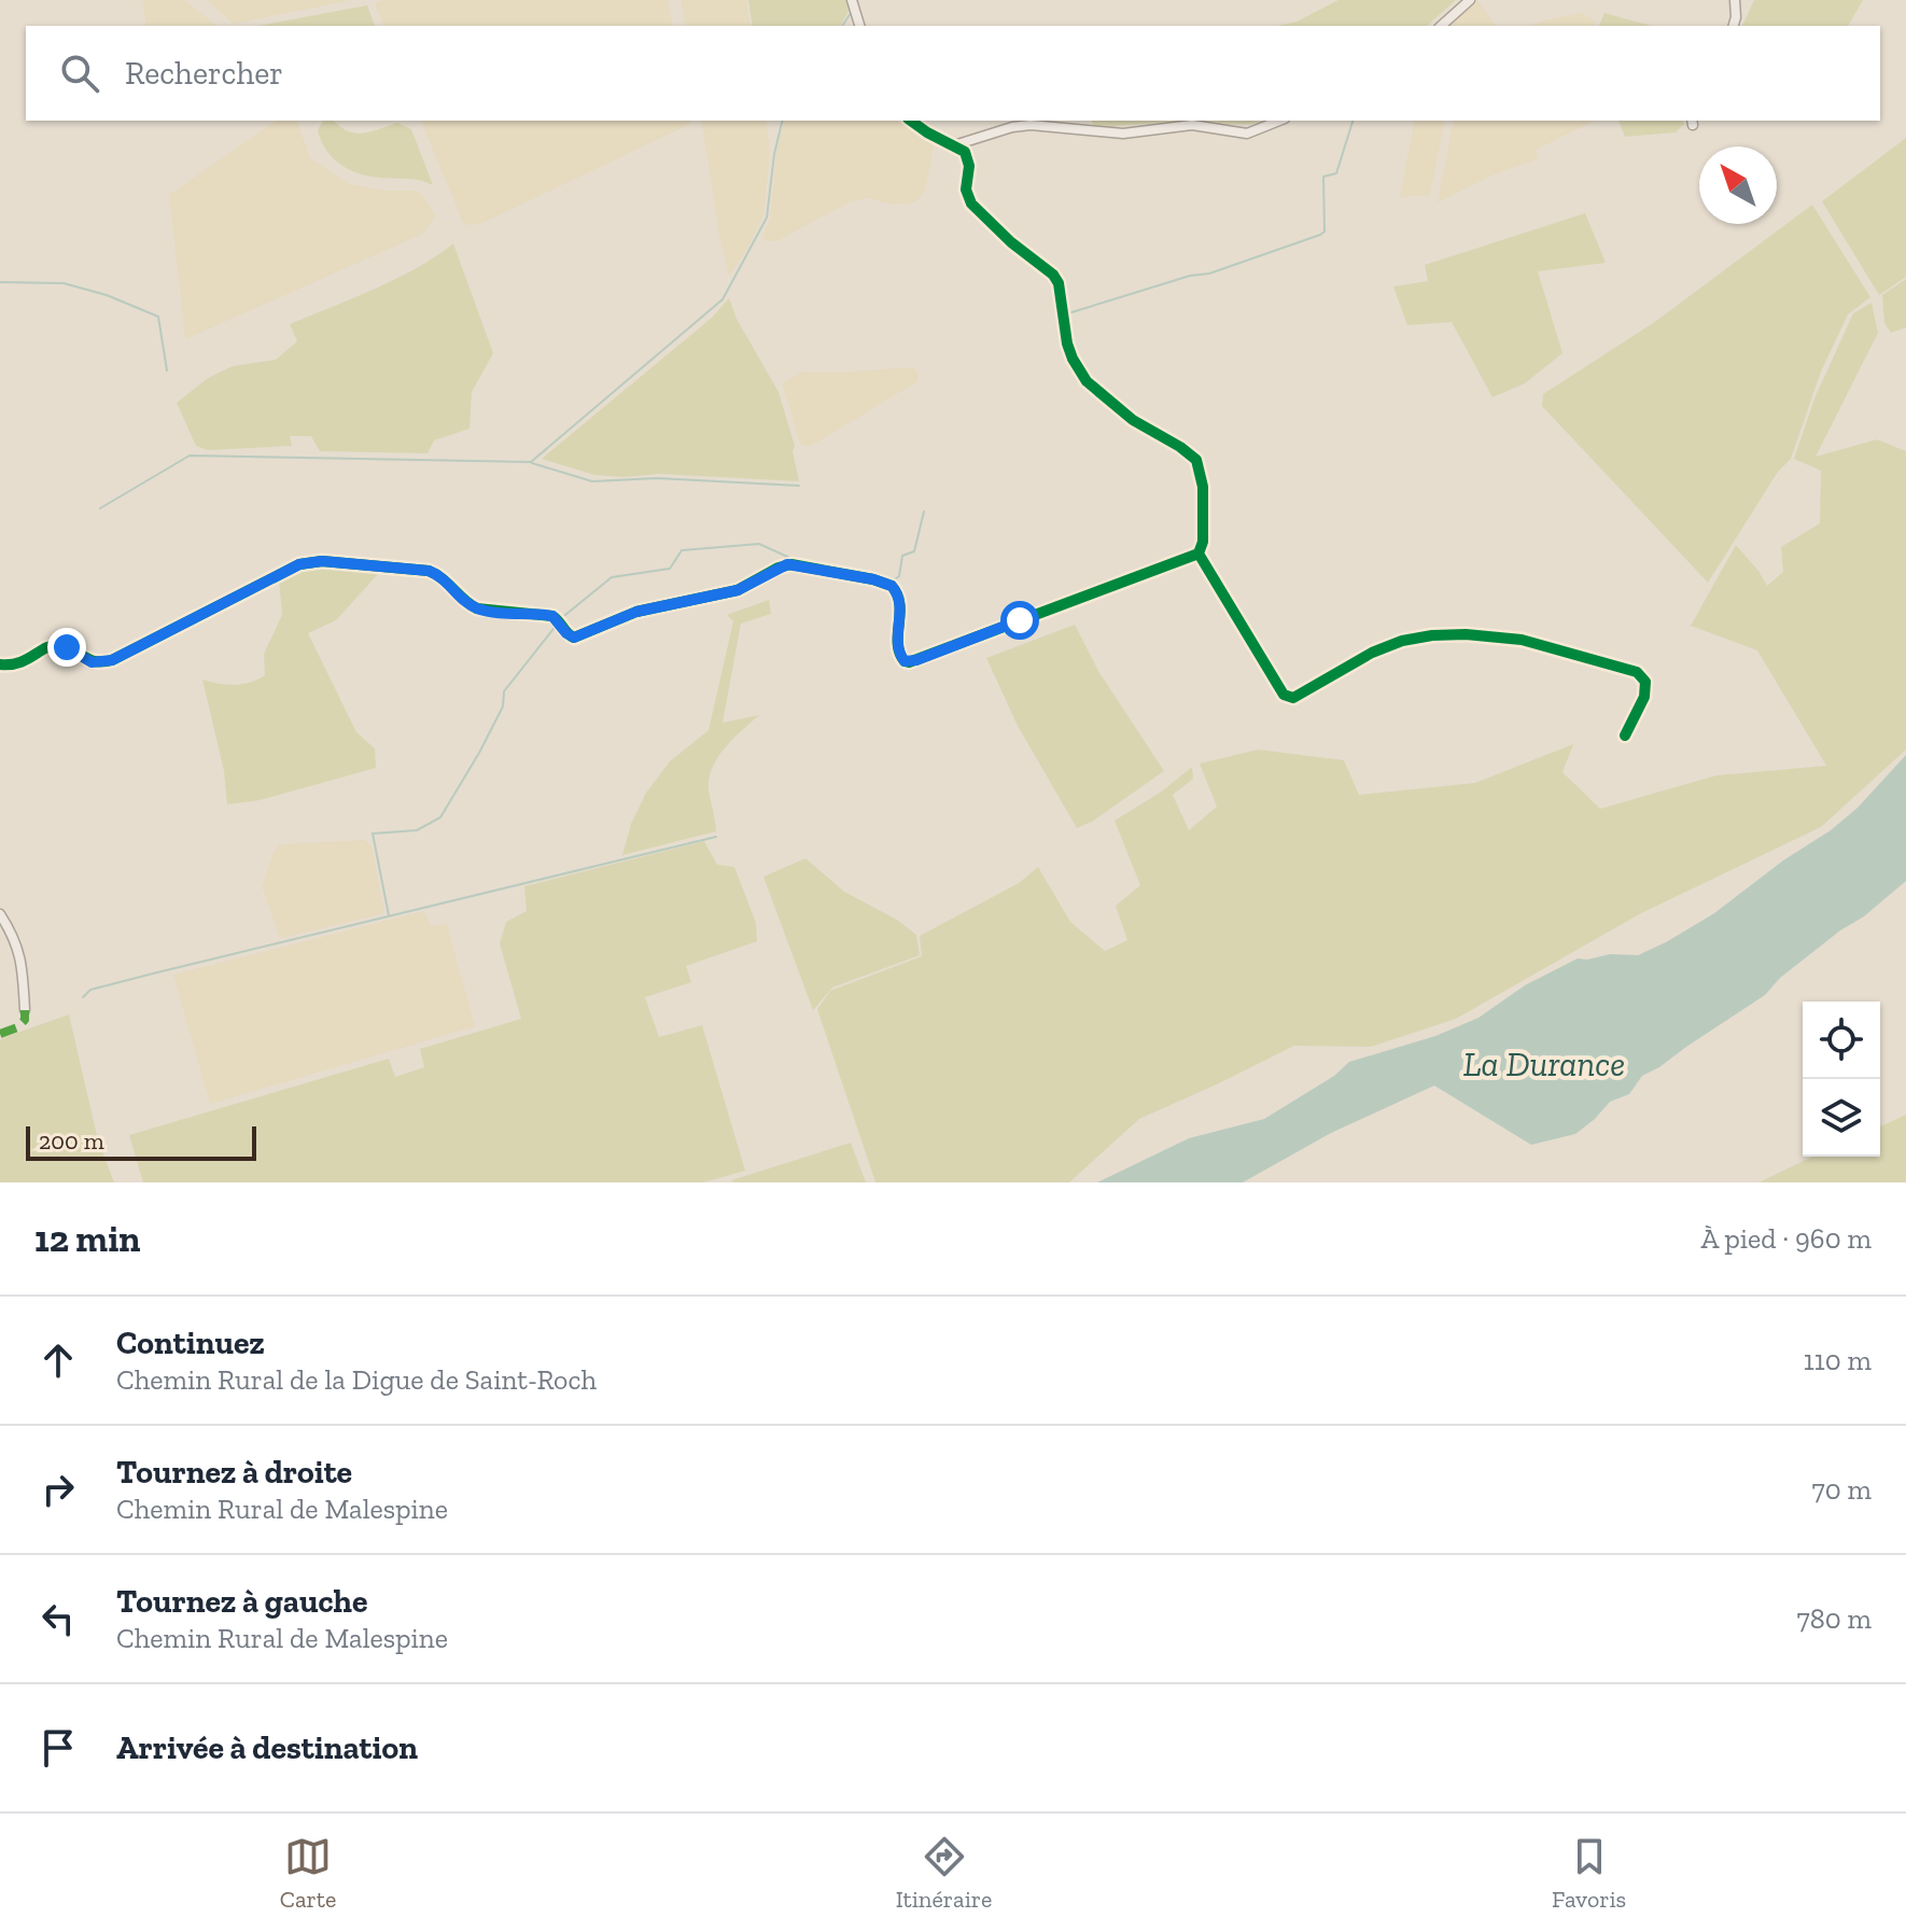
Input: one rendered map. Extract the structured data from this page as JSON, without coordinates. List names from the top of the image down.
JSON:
{
  "water": ["La Durance"],
  "scale_bar": "200 m",
  "north": "top left",
  "page": {
    "search": "Rechercher",
    "scale": "200 m",
    "heading": ["12 min", "À pied · 960 m"],
    "list": [
      ["Continuez", "Chemin Rural de la Digue de Saint-Roch", "110 m"],
      ["Tournez à droite", "Chemin Rural de Malespine", "70 m"],
      ["Tournez à gauche", "Chemin Rural de Malespine", "780 m"],
      "Arrivée à destination"
    ],
    "nav": ["Carte", "Itinéraire", "Favoris"]
  }
}
